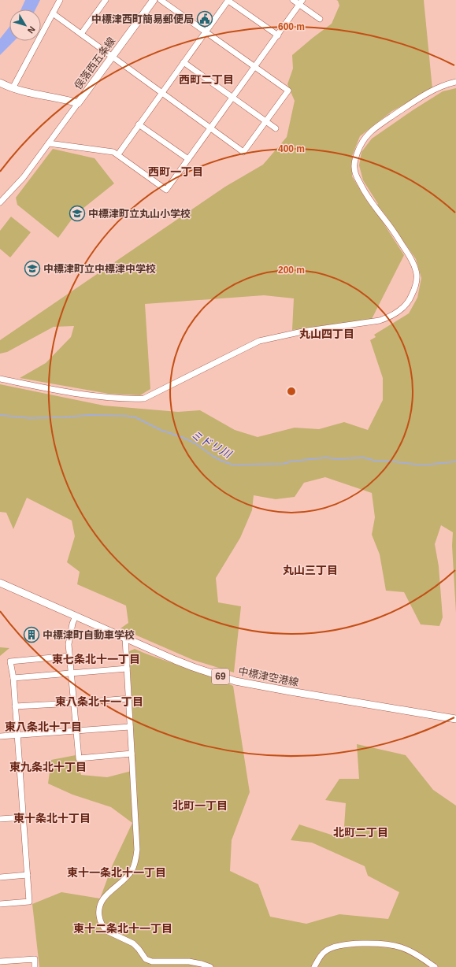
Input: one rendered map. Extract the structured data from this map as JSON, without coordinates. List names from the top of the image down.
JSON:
{
  "streets": {
    "main road": ["俣落西五条線", "69", "中標津空港線"]
  },
  "districts": [
    "西町二丁目",
    "西町一丁目",
    "丸山四丁目",
    "丸山三丁目",
    "東七条北十一丁目",
    "東八条北十一丁目",
    "東八条北十丁目",
    "東九条北十丁目",
    "北町一丁目",
    "東十条北十丁目",
    "北町二丁目",
    "東十一条北十一丁目",
    "東十二条北十一丁目"
  ],
  "water": ["ミドリ川"],
  "places": {
    "public building": ["中標津西町簡易郵便局"],
    "school or university": ["中標津町立丸山小学校", "中標津町立中標津中学校"],
    "building": ["中標津町自動車学校"]
  },
  "north": "bottom right",
  "rings": ["600 m", "400 m", "200 m"]
}
